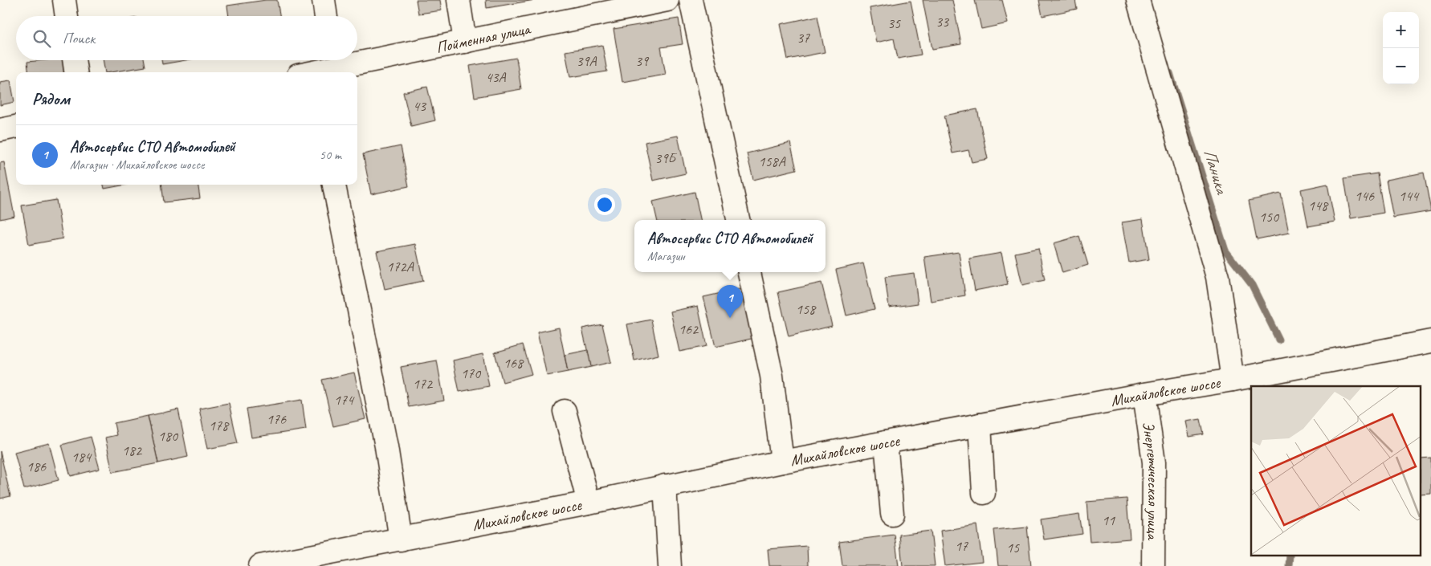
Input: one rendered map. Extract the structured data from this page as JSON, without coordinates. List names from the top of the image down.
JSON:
{
  "streets": {
    "street": ["Пойменная улица", "Михайловское шоссе", "Энергетическая улица"]
  },
  "crossings": [
    ["Михайловское шоссе", "Энергетическая улица"]
  ],
  "water": ["Паника"],
  "house_numbers": [
    "33",
    "35",
    "37",
    "39А",
    "39",
    "43А",
    "43",
    "39Б",
    "158А",
    "146",
    "144",
    "148",
    "150",
    "172А",
    "158",
    "162",
    "168",
    "170",
    "172",
    "174",
    "176",
    "178",
    "180",
    "182",
    "184",
    "186",
    "11",
    "17",
    "15"
  ],
  "page": {
    "map_buttons": ["+", "−"],
    "search": "Поиск",
    "heading": "Рядом",
    "list": [
      {
        "mark": "1",
        "name": "Автосервис СТО Автомобилей",
        "note": "Магазин · Михайловское шоссе",
        "value": "50 m"
      }
    ],
    "popup": ["Автосервис СТО Автомобилей", "Магазин"],
    "pins": "1"
  }
}
